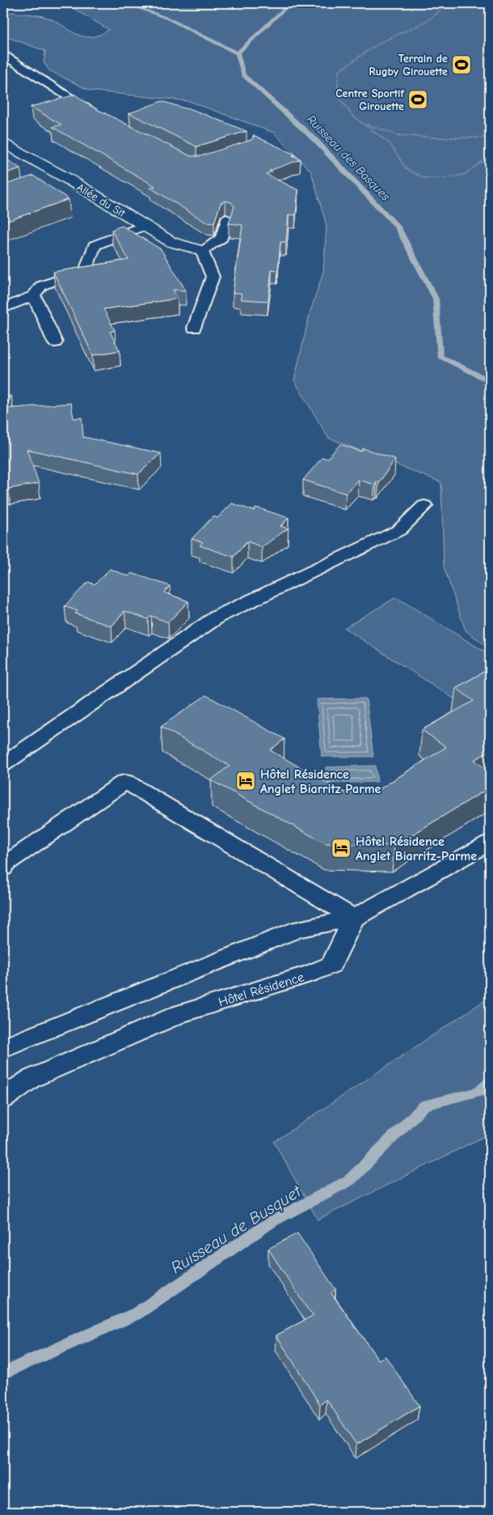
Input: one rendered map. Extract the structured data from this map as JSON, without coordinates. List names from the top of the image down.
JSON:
{
  "streets": {
    "street": ["Allée du Sit"],
    "lane": ["Hôtel Résidence"]
  },
  "water": ["Ruisseau des Basques", "Ruisseau de Busquet"],
  "places": {
    "sports": ["Terrain de Rugby Girouette", "Centre Sportif Girouette"],
    "hotel": ["Hôtel Résidence Anglet Biarritz Parme", "Hôtel Résidence Anglet Biarritz-Parme"]
  }
}
